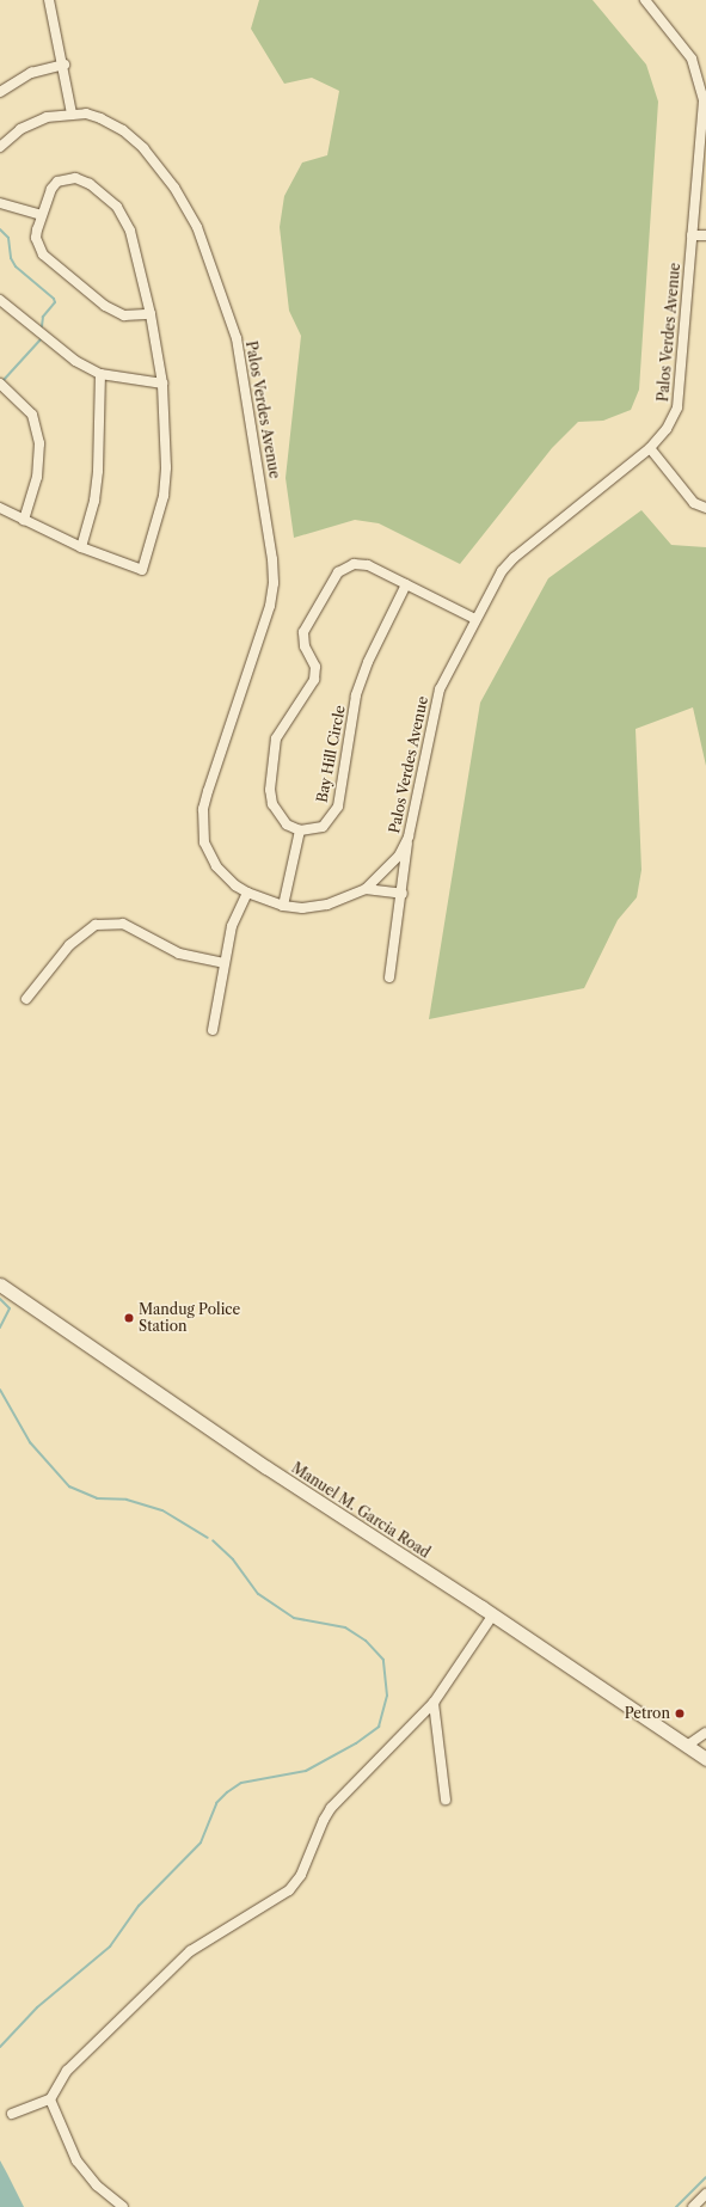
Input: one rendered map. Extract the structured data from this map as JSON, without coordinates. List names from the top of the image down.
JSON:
{
  "streets": {
    "main road": ["Manuel M. Garcia Road"],
    "street": ["Palos Verdes Avenue", "Bay Hill Circle"]
  },
  "places": ["Mandug Police Station", "Petron"]
}
